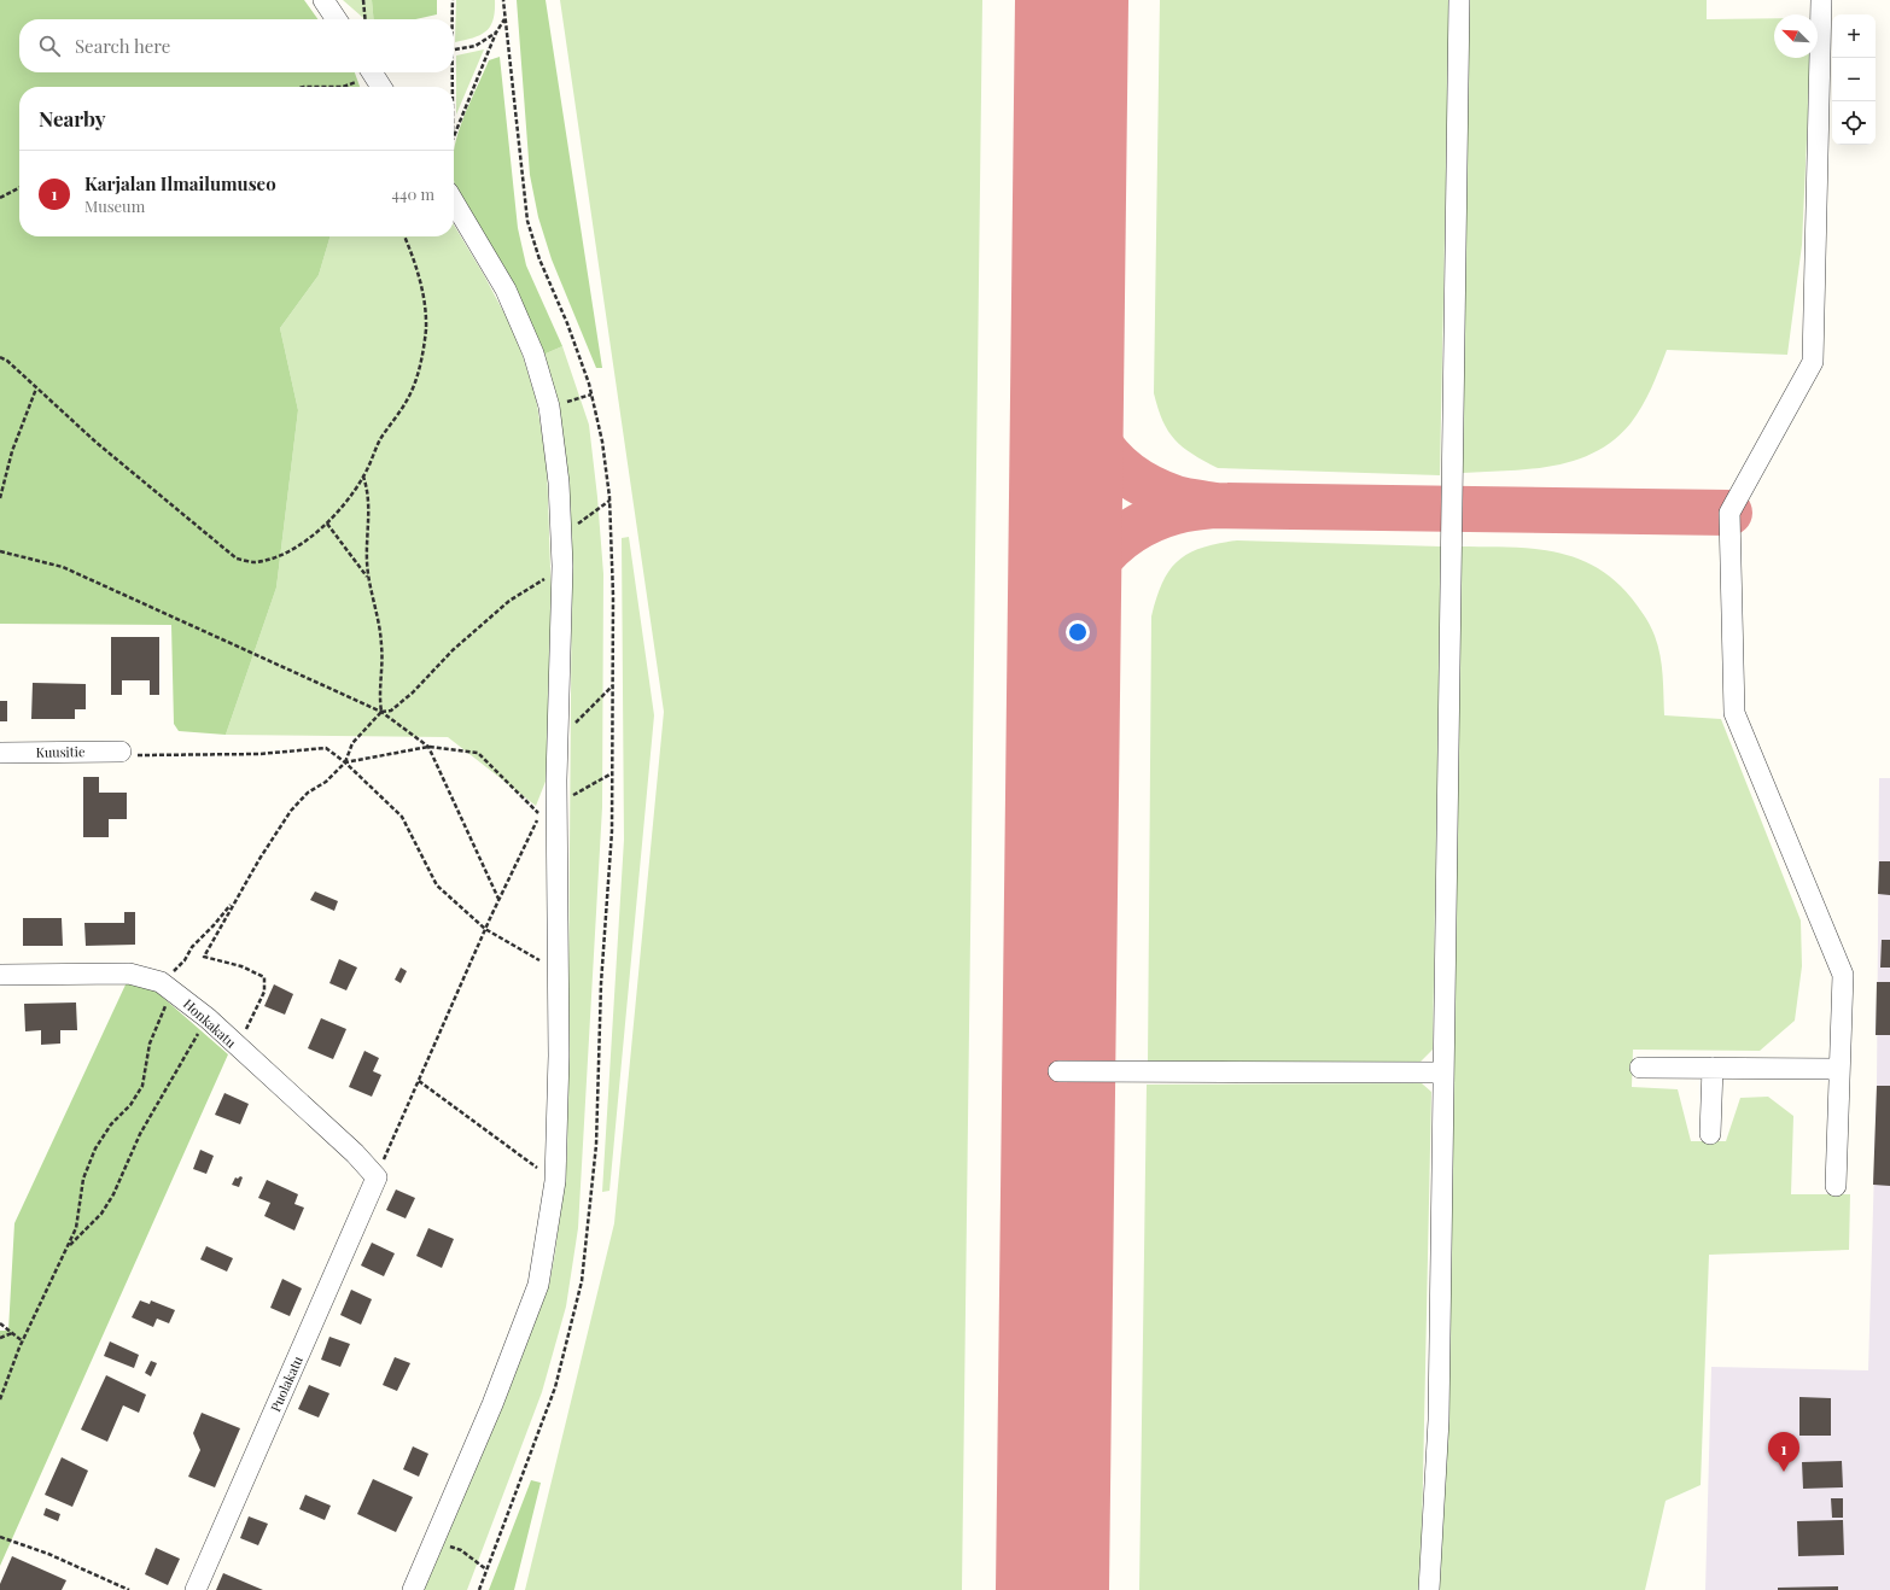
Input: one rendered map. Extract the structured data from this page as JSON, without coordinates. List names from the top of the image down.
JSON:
{
  "streets": {
    "street": ["Kuusitie", "Honkakatu", "Puolakatu"]
  },
  "crossings": [
    ["Honkakatu", "Puolakatu"]
  ],
  "north": "top left",
  "page": {
    "map_buttons": ["+", "−"],
    "search": "Search here",
    "heading": "Nearby",
    "list": [
      {
        "mark": "1",
        "name": "Karjalan Ilmailumuseo",
        "note": "Museum",
        "value": "440 m"
      }
    ],
    "pins": "1"
  }
}
